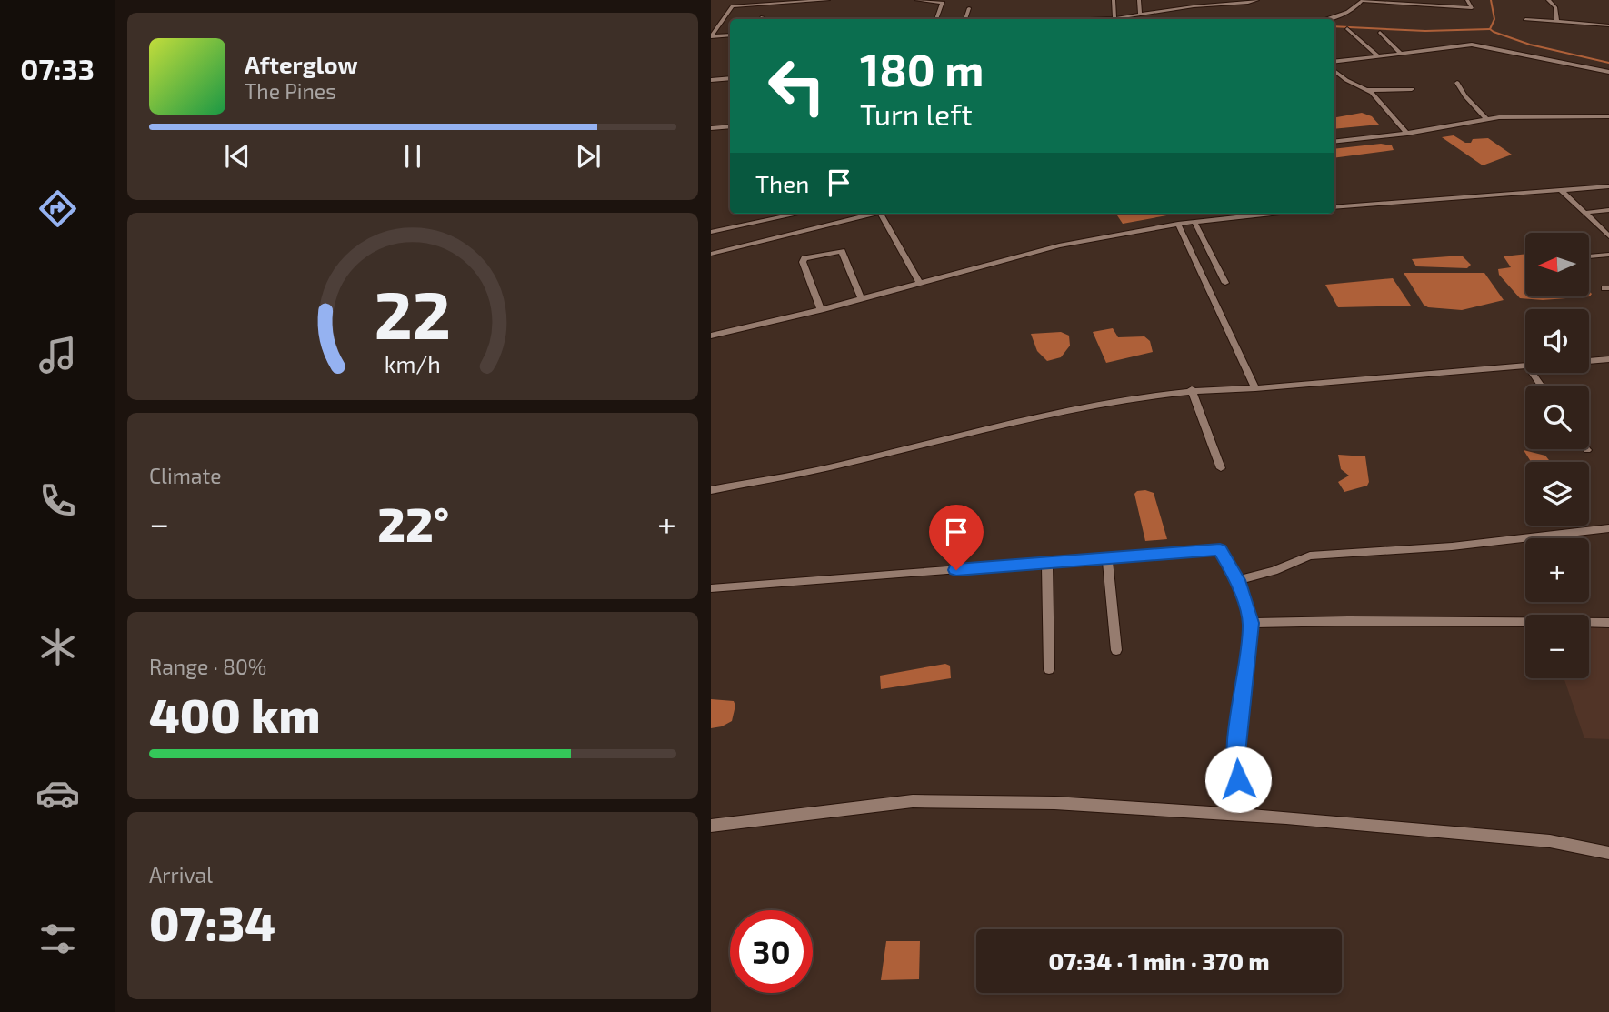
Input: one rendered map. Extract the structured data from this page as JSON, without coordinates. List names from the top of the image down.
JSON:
{
  "north": "left",
  "page": {
    "tabs": "07:33",
    "turn": ["180 m", "Turn left"],
    "song": ["Afterglow", "The Pines"],
    "then": "Then",
    "map_buttons": ["+", "−"],
    "tile": [
      "Climate",
      ["Range · 80%", "400 km"],
      ["Arrival", "07:34"]
    ],
    "heat": ["−", "22°", "+"],
    "limit": "30",
    "trip": "07:34 · 1 min · 370 m",
    "gauge": ["22", "km/h"]
  }
}
